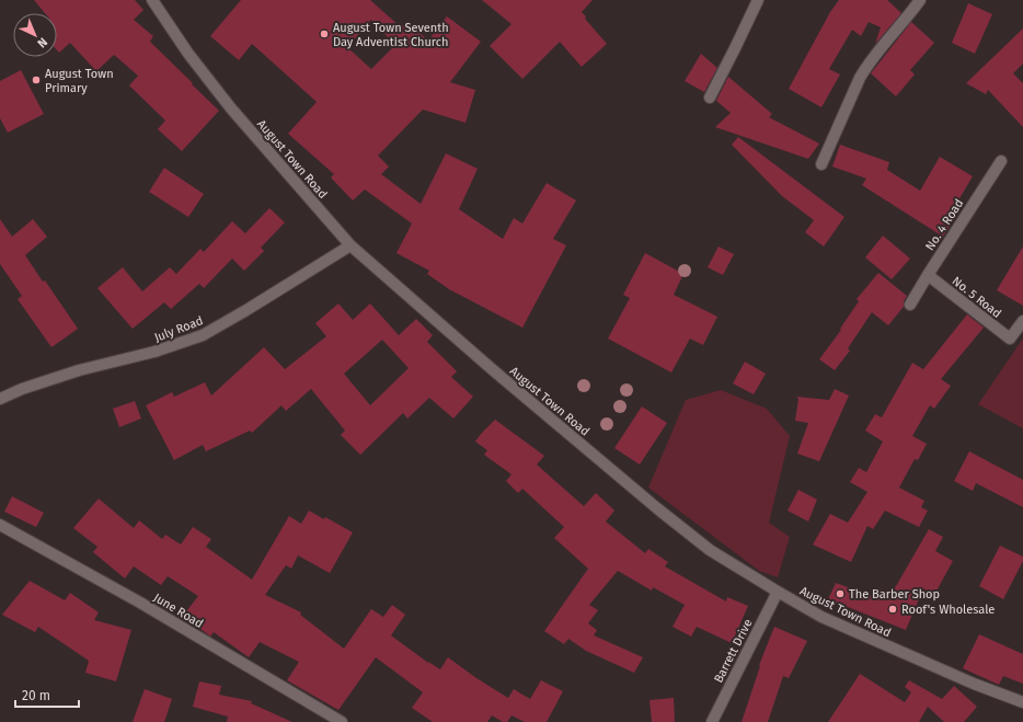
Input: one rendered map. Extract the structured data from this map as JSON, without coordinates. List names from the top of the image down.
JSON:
{
  "streets": {
    "street": [
      "August Town Road",
      "No. 4 Road",
      "No. 5 Road",
      "July Road",
      "June Road",
      "Barrett Drive"
    ]
  },
  "crossings": [
    ["August Town Road", "July Road"],
    ["August Town Road", "Barrett Drive"],
    ["No. 4 Road", "No. 5 Road"]
  ],
  "places": [
    "August Town Seventh Day Adventist Church",
    "August Town Primary",
    "The Barber Shop",
    "Roof's Wholesale"
  ],
  "scale_bar": "20 m",
  "north": "bottom right"
}
